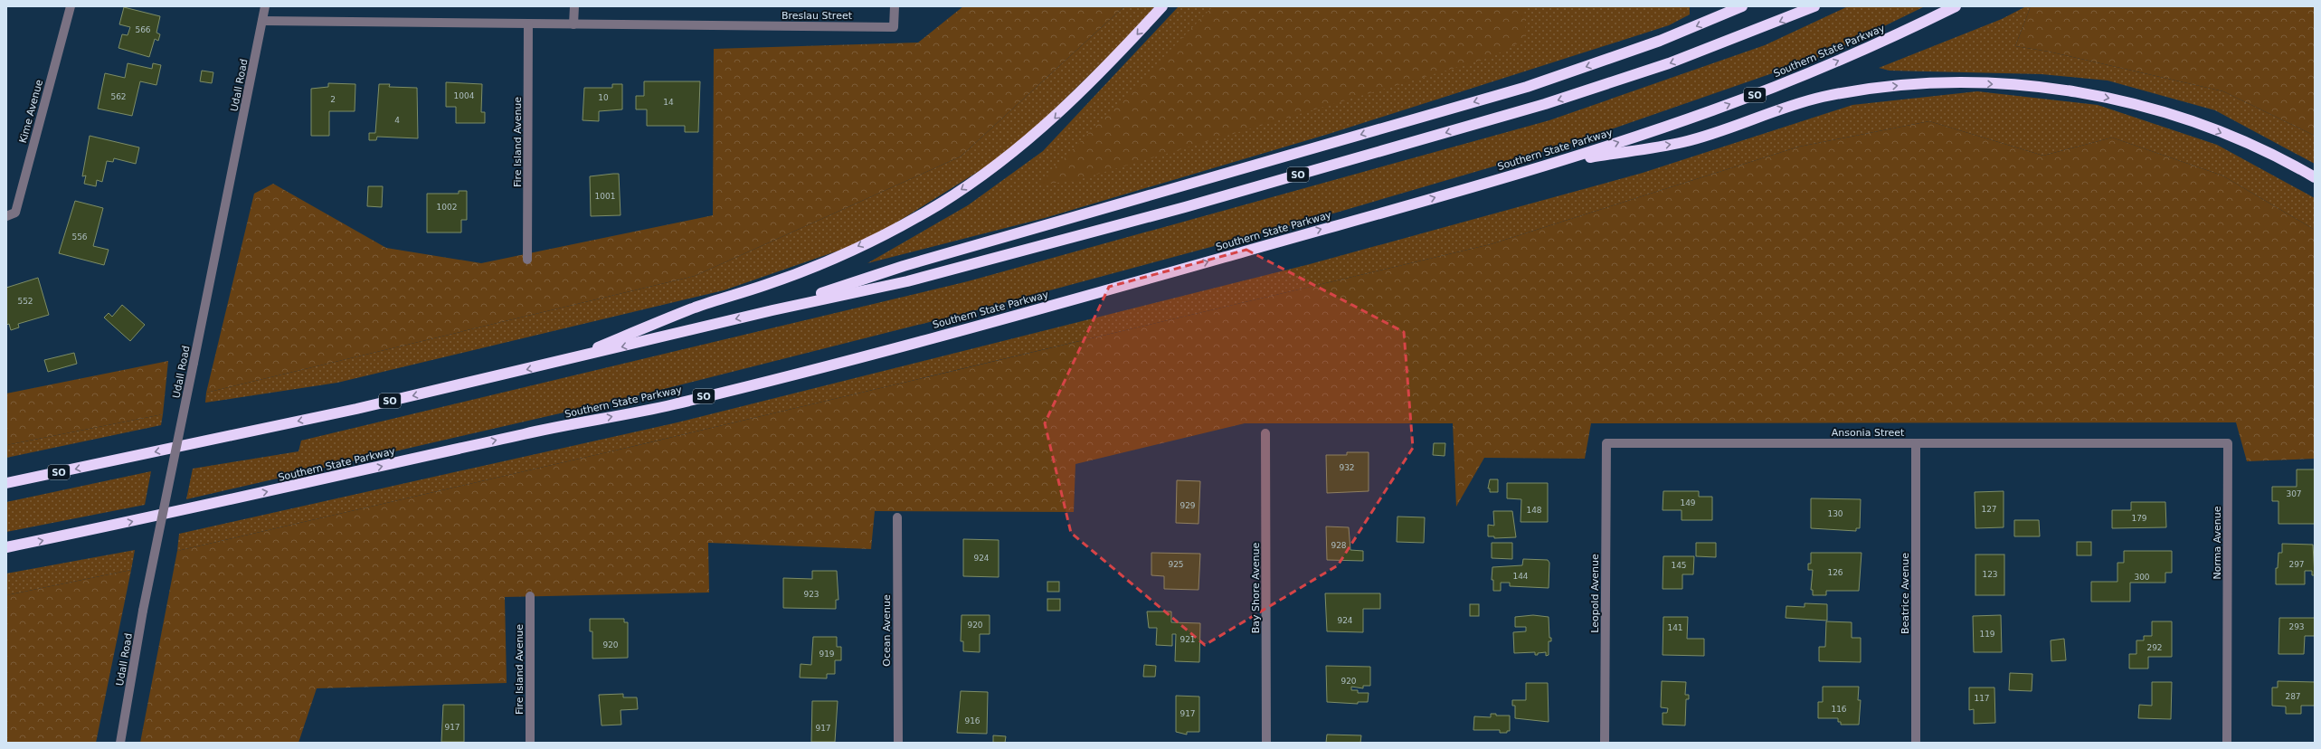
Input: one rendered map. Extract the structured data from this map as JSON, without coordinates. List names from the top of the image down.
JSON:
{
  "streets": {
    "highway": ["Southern State Parkway", "SO"],
    "street": [
      "Breslau Street",
      "Udall Road",
      "Kime Avenue",
      "Fire Island Avenue",
      "Ansonia Street",
      "Norma Avenue",
      "Bay Shore Avenue",
      "Leopold Avenue",
      "Beatrice Avenue",
      "Ocean Avenue"
    ]
  },
  "crossings": [
    ["Breslau Street", "Udall Road"],
    ["Breslau Street", "Fire Island Avenue"],
    ["Ansonia Street", "Norma Avenue"],
    ["Ansonia Street", "Leopold Avenue"],
    ["Ansonia Street", "Beatrice Avenue"]
  ],
  "house_numbers": [
    "566",
    "1004",
    "562",
    "10",
    "2",
    "14",
    "4",
    "1001",
    "1002",
    "556",
    "552",
    "932",
    "307",
    "149",
    "929",
    "127",
    "148",
    "130",
    "179",
    "928",
    "924",
    "925",
    "297",
    "145",
    "126",
    "123",
    "144",
    "300",
    "923",
    "924",
    "920",
    "293",
    "141",
    "119",
    "921",
    "920",
    "292",
    "919",
    "920",
    "287",
    "117",
    "116",
    "917",
    "916",
    "917",
    "917"
  ]
}
